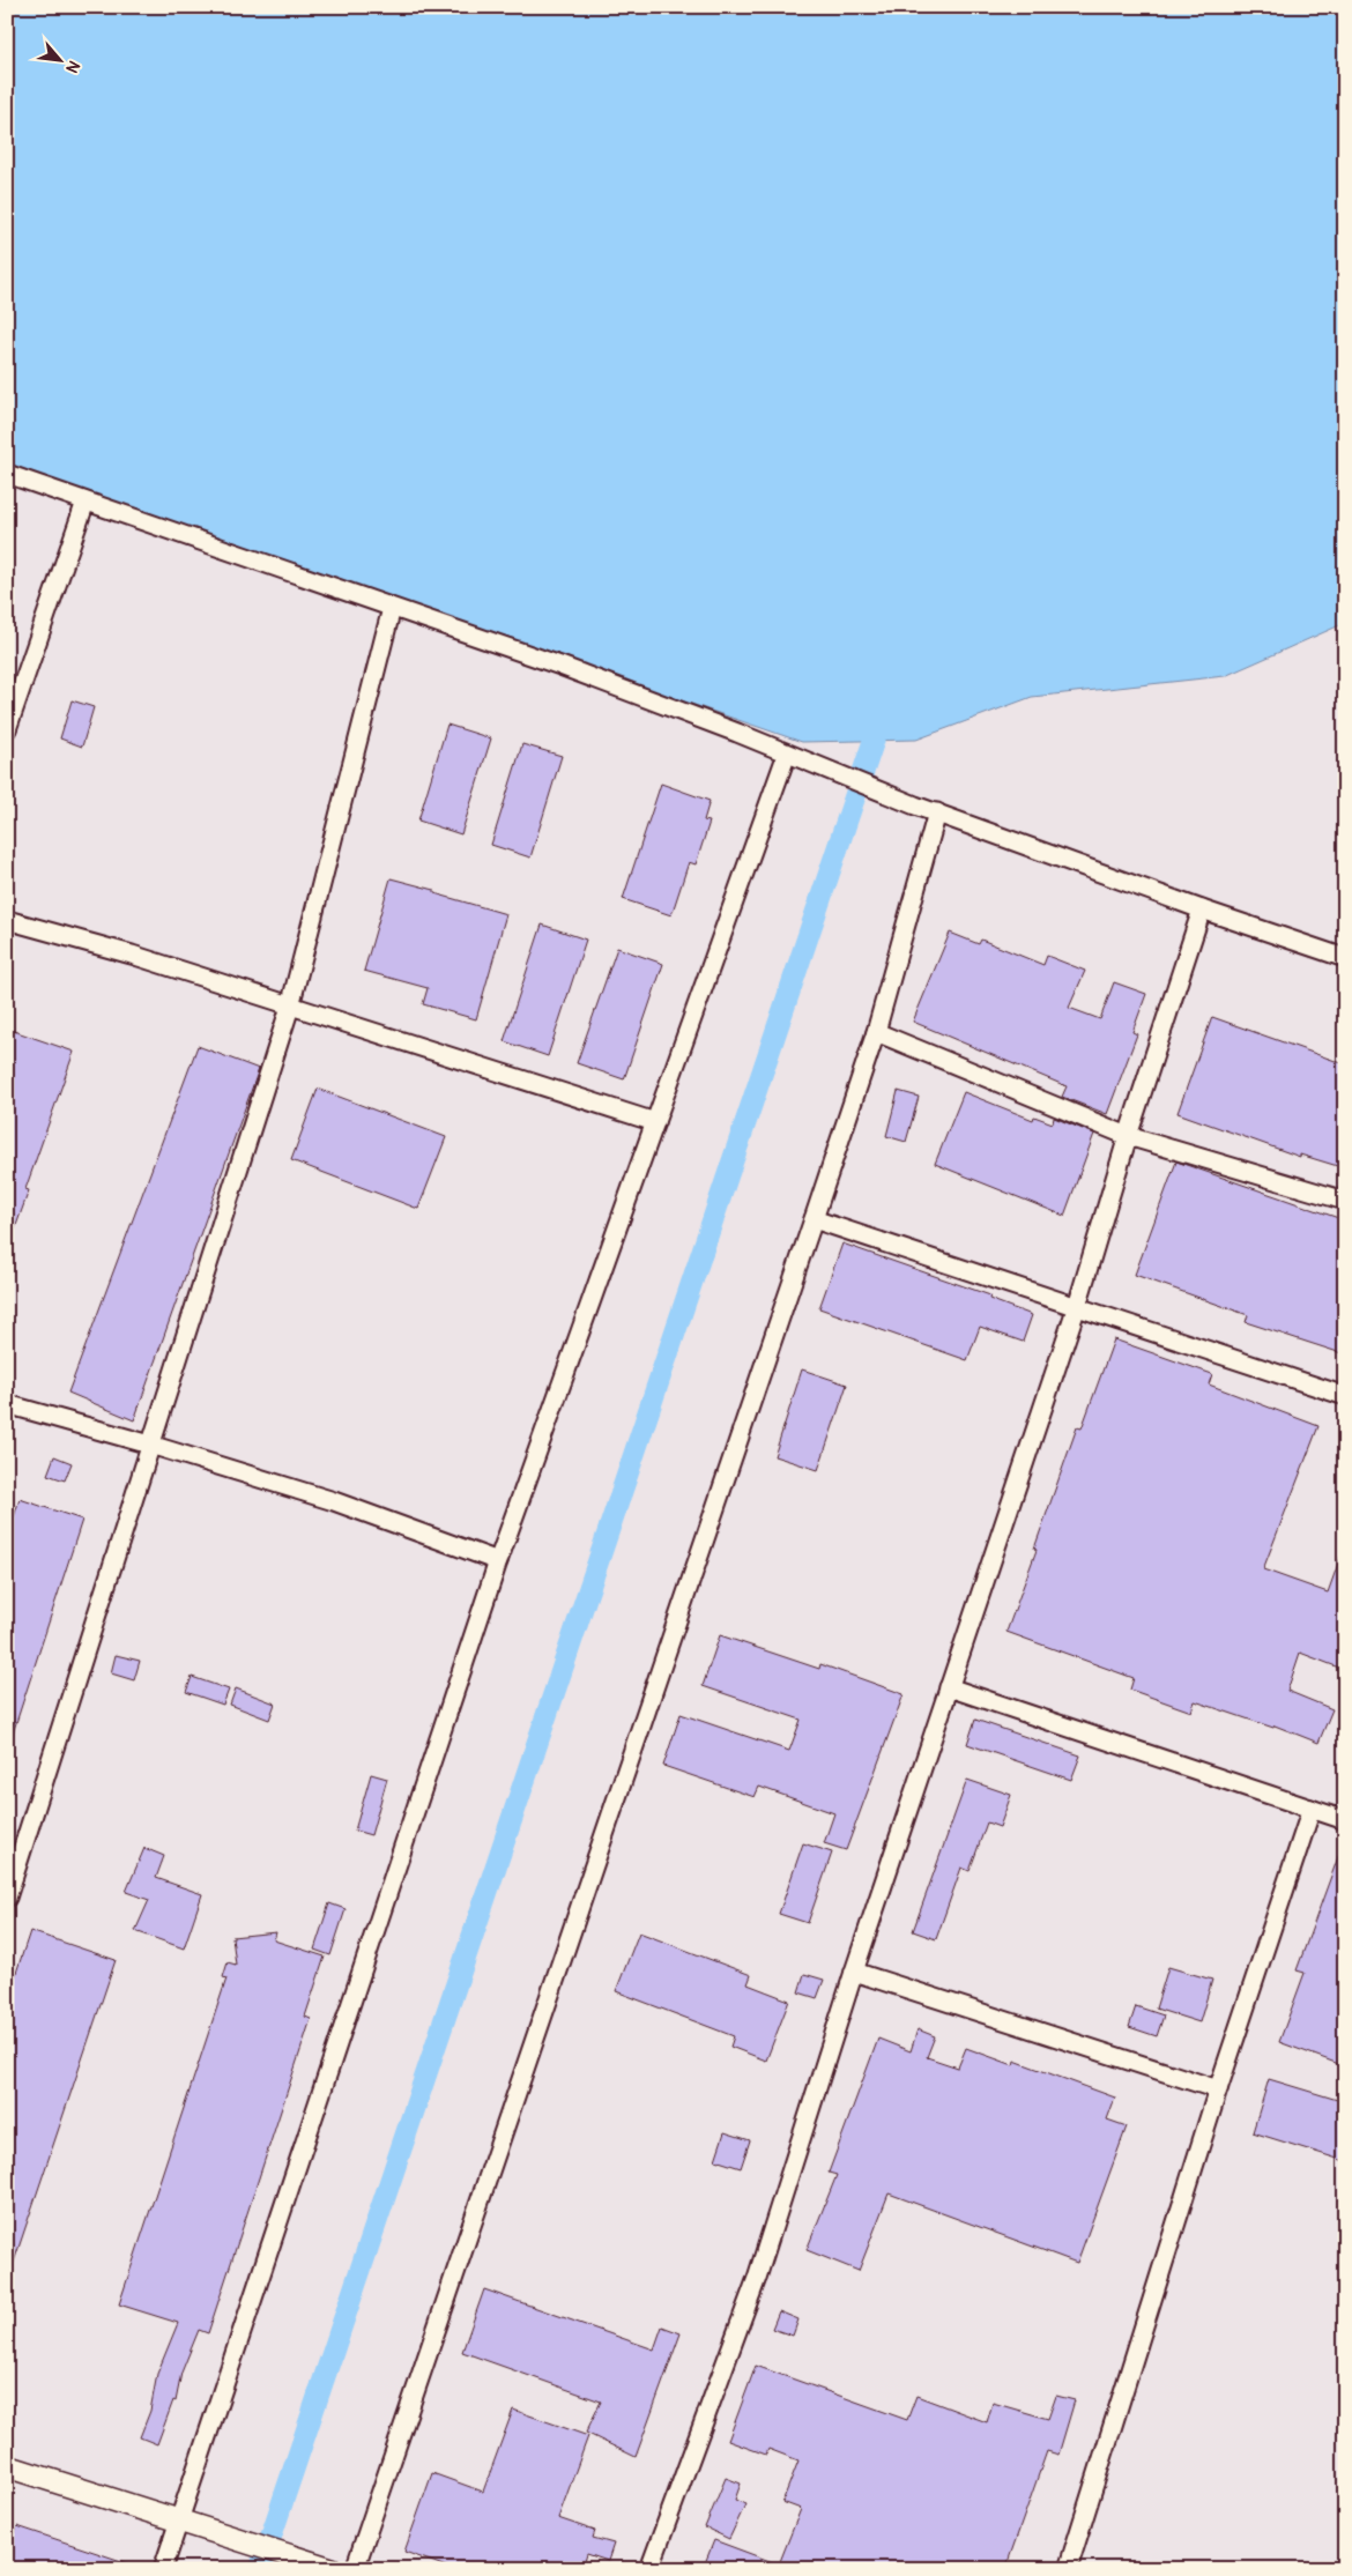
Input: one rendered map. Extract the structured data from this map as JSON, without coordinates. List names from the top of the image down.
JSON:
{
  "north": "bottom right"
}
